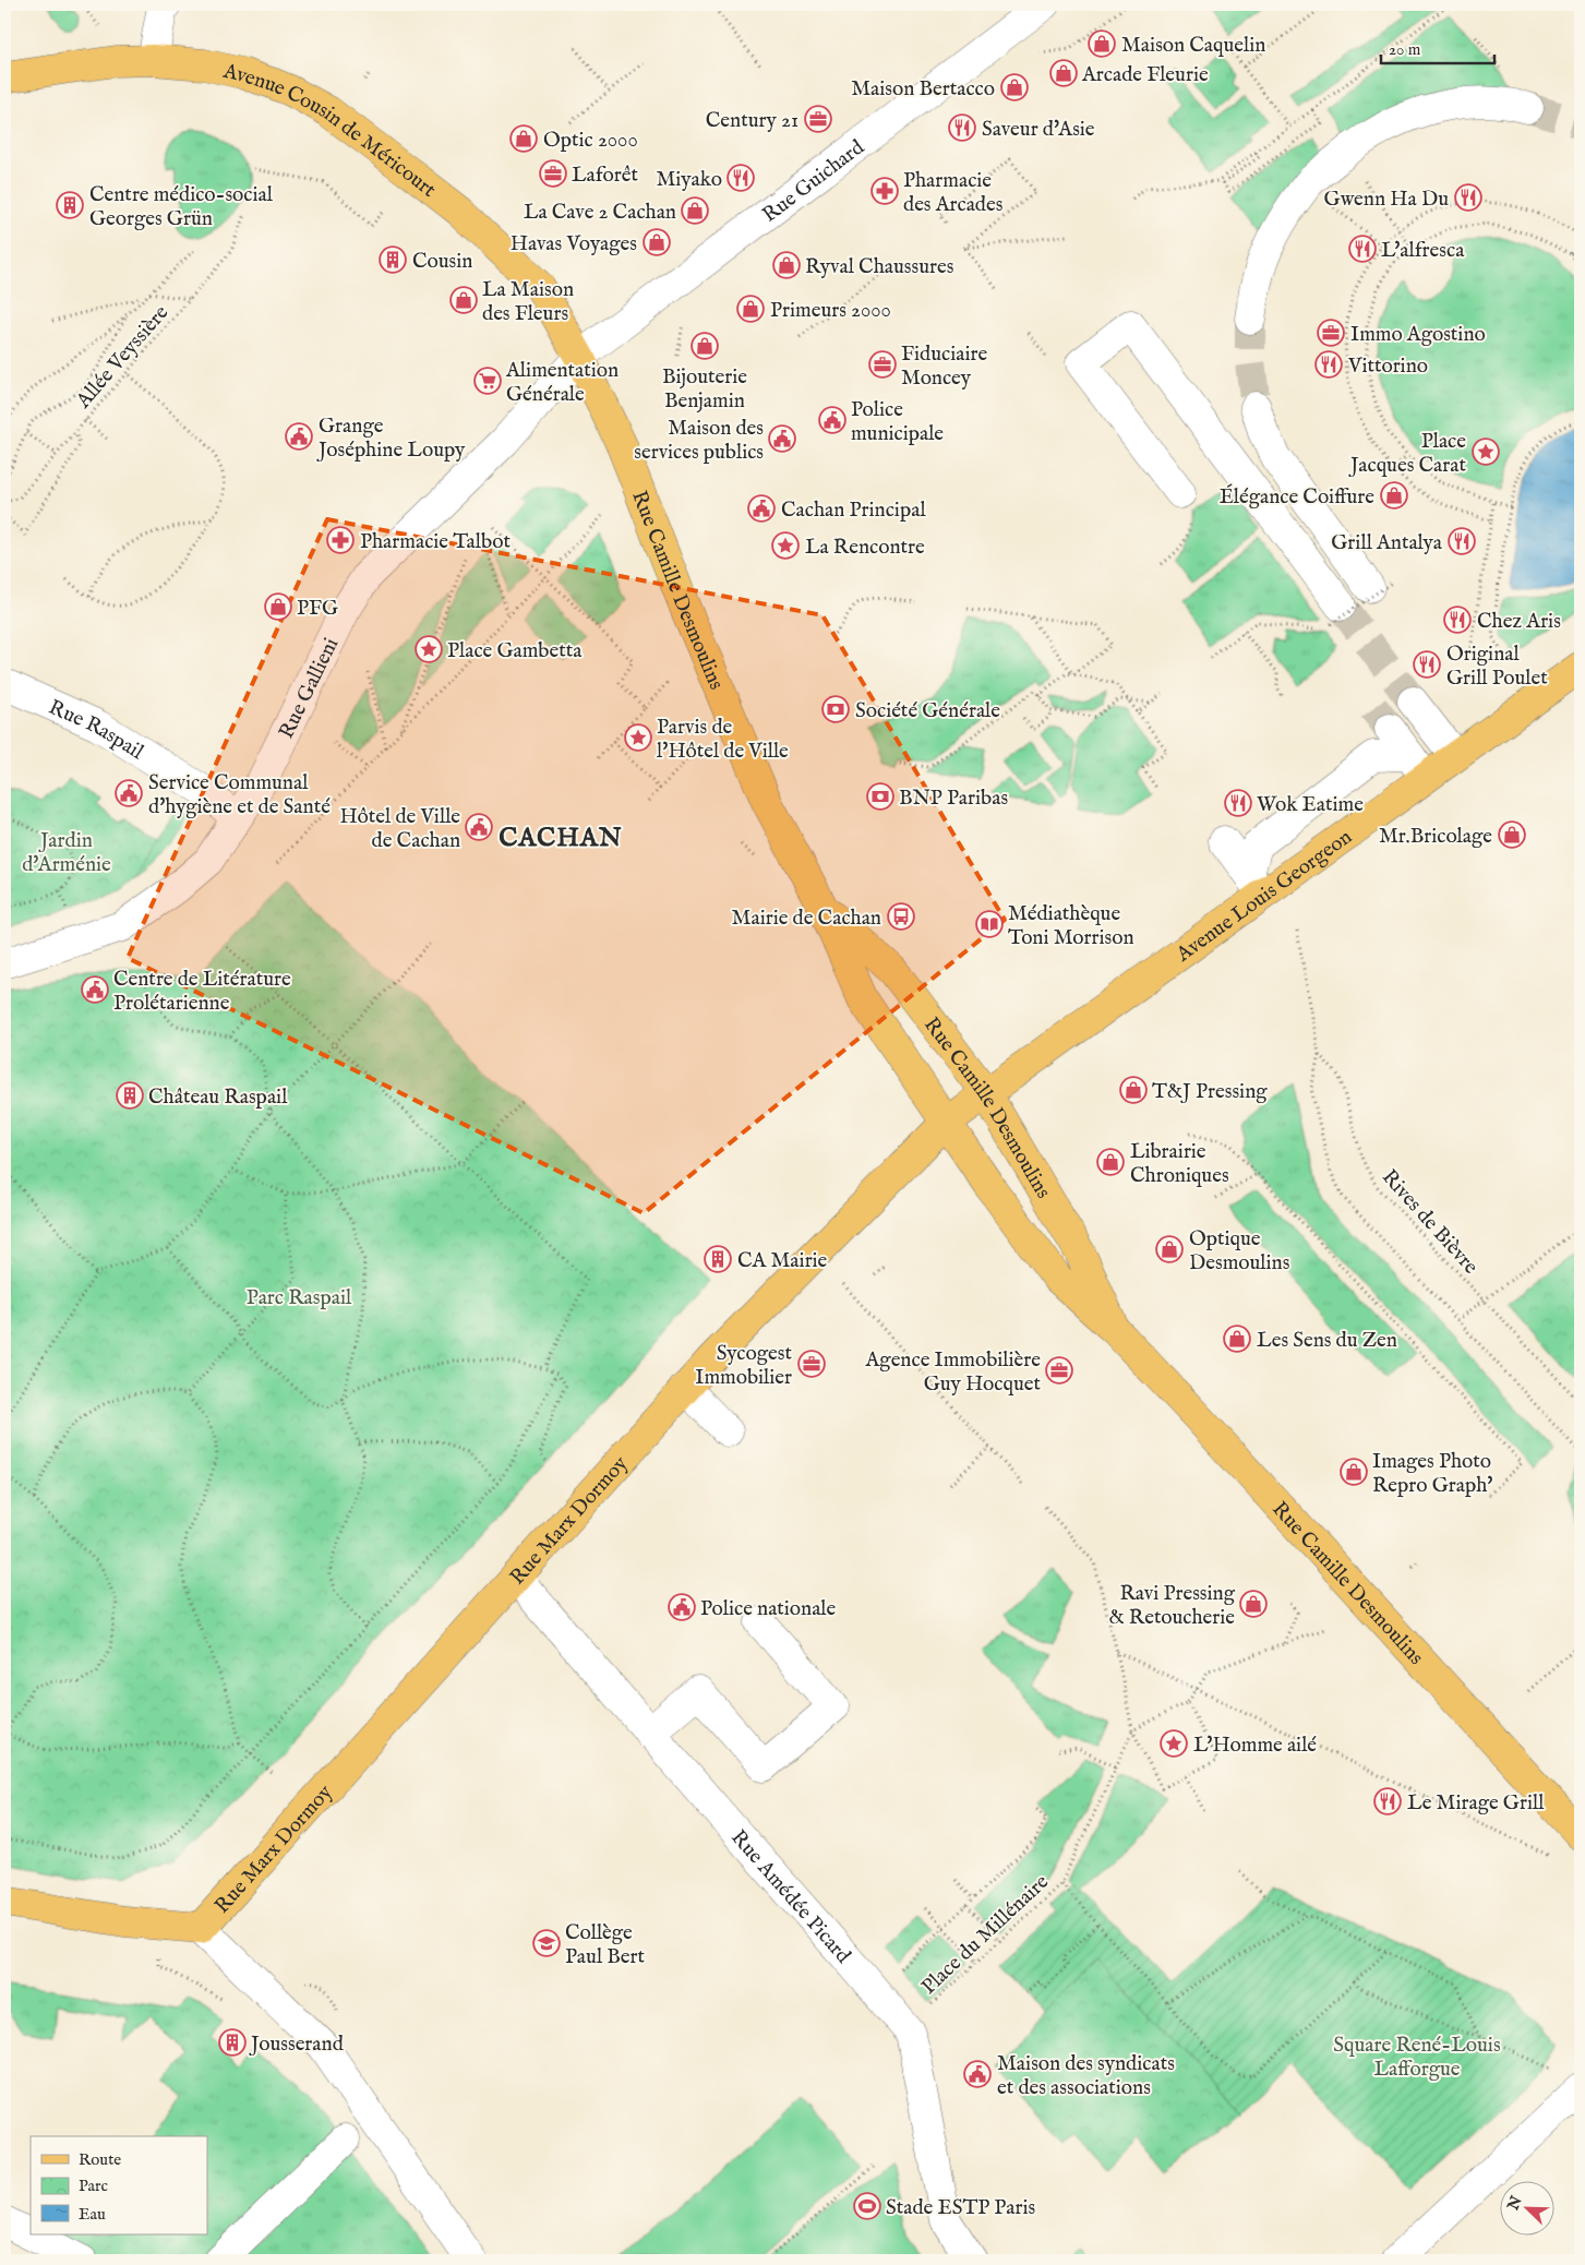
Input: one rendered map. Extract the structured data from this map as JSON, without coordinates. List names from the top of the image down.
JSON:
{
  "streets": {
    "main road": [
      "Avenue Cousin de Méricourt",
      "Rue Camille Desmoulins",
      "Avenue Louis Georgeon",
      "Rue Marx Dormoy"
    ],
    "street": [
      "Rue Guichard",
      "Rue Gallieni",
      "Rue Raspail",
      "Rue Amédée Picard"
    ],
    "path": ["Allée Veyssière", "Rives de Bièvre", "Place du Millénaire"]
  },
  "crossings": [
    ["Avenue Cousin de Méricourt", "Rue Guichard"],
    ["Avenue Cousin de Méricourt", "Rue Camille Desmoulins"],
    ["Avenue Cousin de Méricourt", "Rue Gallieni"],
    ["Rue Guichard", "Rue Camille Desmoulins"],
    ["Rue Guichard", "Rue Gallieni"],
    ["Rue Camille Desmoulins", "Rue Gallieni"],
    ["Rue Camille Desmoulins", "Avenue Louis Georgeon"],
    ["Rue Camille Desmoulins", "Rue Marx Dormoy"],
    ["Rue Gallieni", "Rue Raspail"],
    ["Avenue Louis Georgeon", "Rue Marx Dormoy"],
    ["Rue Marx Dormoy", "Rue Amédée Picard"]
  ],
  "districts": ["CACHAN"],
  "parks": ["Jardin d'Arménie", "Parc Raspail", "Square René-Louis Lafforgue"],
  "places": {
    "shop": [
      "Maison Caquelin",
      "Arcade Fleurie",
      "Maison Bertacco",
      "Optic 2000",
      "La Cave 2 Cachan",
      "Havas Voyages",
      "Ryval Chaussures",
      "La Maison des Fleurs",
      "Primeurs 2000",
      "Bijouterie Benjamin",
      "Élégance Coiffure",
      "PFG",
      "Mr.Bricolage",
      "T&J Pressing",
      "Librairie Chroniques",
      "Optique Desmoulins",
      "Les Sens du Zen",
      "Images Photo Repro Graph'",
      "Ravi Pressing & Retoucherie"
    ],
    "office": [
      "Century 21",
      "Laforêt",
      "Immo Agostino",
      "Fiduciaire Moncey",
      "Sycogest Immobilier",
      "Agence Immobilière Guy Hocquet"
    ],
    "restaurant": [
      "Saveur d'Asie",
      "Miyako",
      "Gwenn Ha Du",
      "L'alfresca",
      "Vittorino",
      "Grill Antalya",
      "Chez Aris",
      "Original Grill Poulet",
      "Wok Eatime",
      "Le Mirage Grill"
    ],
    "pharmacy": ["Pharmacie des Arcades", "Pharmacie Talbot"],
    "building": [
      "Centre médico-social Georges Grün",
      "Cousin",
      "Château Raspail",
      "CA Mairie",
      "Jousserand"
    ],
    "supermarket": ["Alimentation Générale"],
    "public building": [
      "Police municipale",
      "Grange Joséphine Loupy",
      "Maison des services publics",
      "Cachan Principal",
      "Service Communal d'hygiène et de Santé",
      "Hôtel de Ville de Cachan",
      "Centre de Litérature Prolétarienne",
      "Police nationale",
      "Maison des syndicats et des associations"
    ],
    "place": [
      "Place Jacques Carat",
      "La Rencontre",
      "Place Gambetta",
      "Parvis de l'Hôtel de Ville",
      "L'Homme ailé"
    ],
    "bank": ["Société Générale", "BNP Paribas"],
    "bus stop": ["Mairie de Cachan"],
    "library": ["Médiathèque Toni Morrison"],
    "school or university": ["Collège Paul Bert"],
    "sports": ["Stade ESTP Paris"]
  },
  "legend": ["Route", "Parc", "Eau"],
  "scale_bar": "20 m",
  "north": "top left"
}
